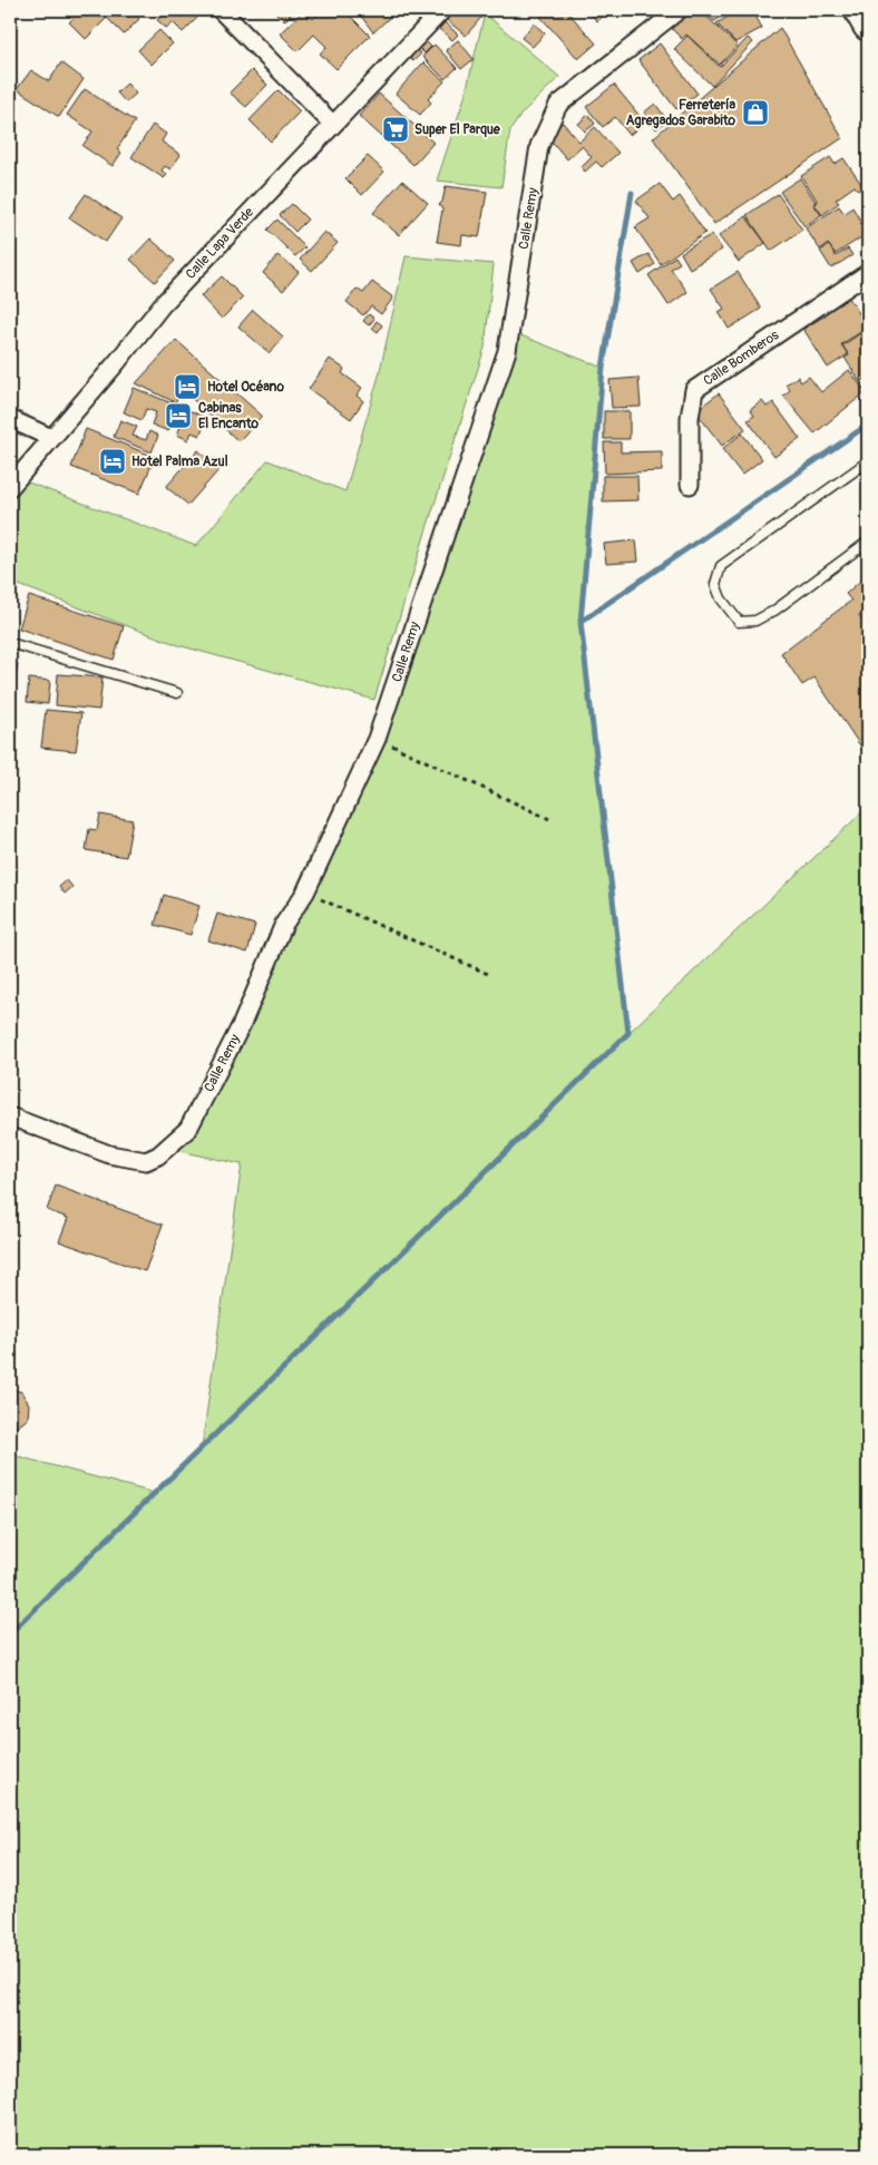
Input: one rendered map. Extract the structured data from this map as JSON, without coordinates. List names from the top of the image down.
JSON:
{
  "streets": {
    "street": ["Calle Remy", "Calle Lapa Verde", "Calle Bomberos"]
  },
  "places": {
    "shop": ["Ferretería Agregados Garabito"],
    "supermarket": ["Super El Parque"],
    "hotel": ["Hotel Océano", "Cabinas El Encanto", "Hotel Palma Azul"]
  }
}
